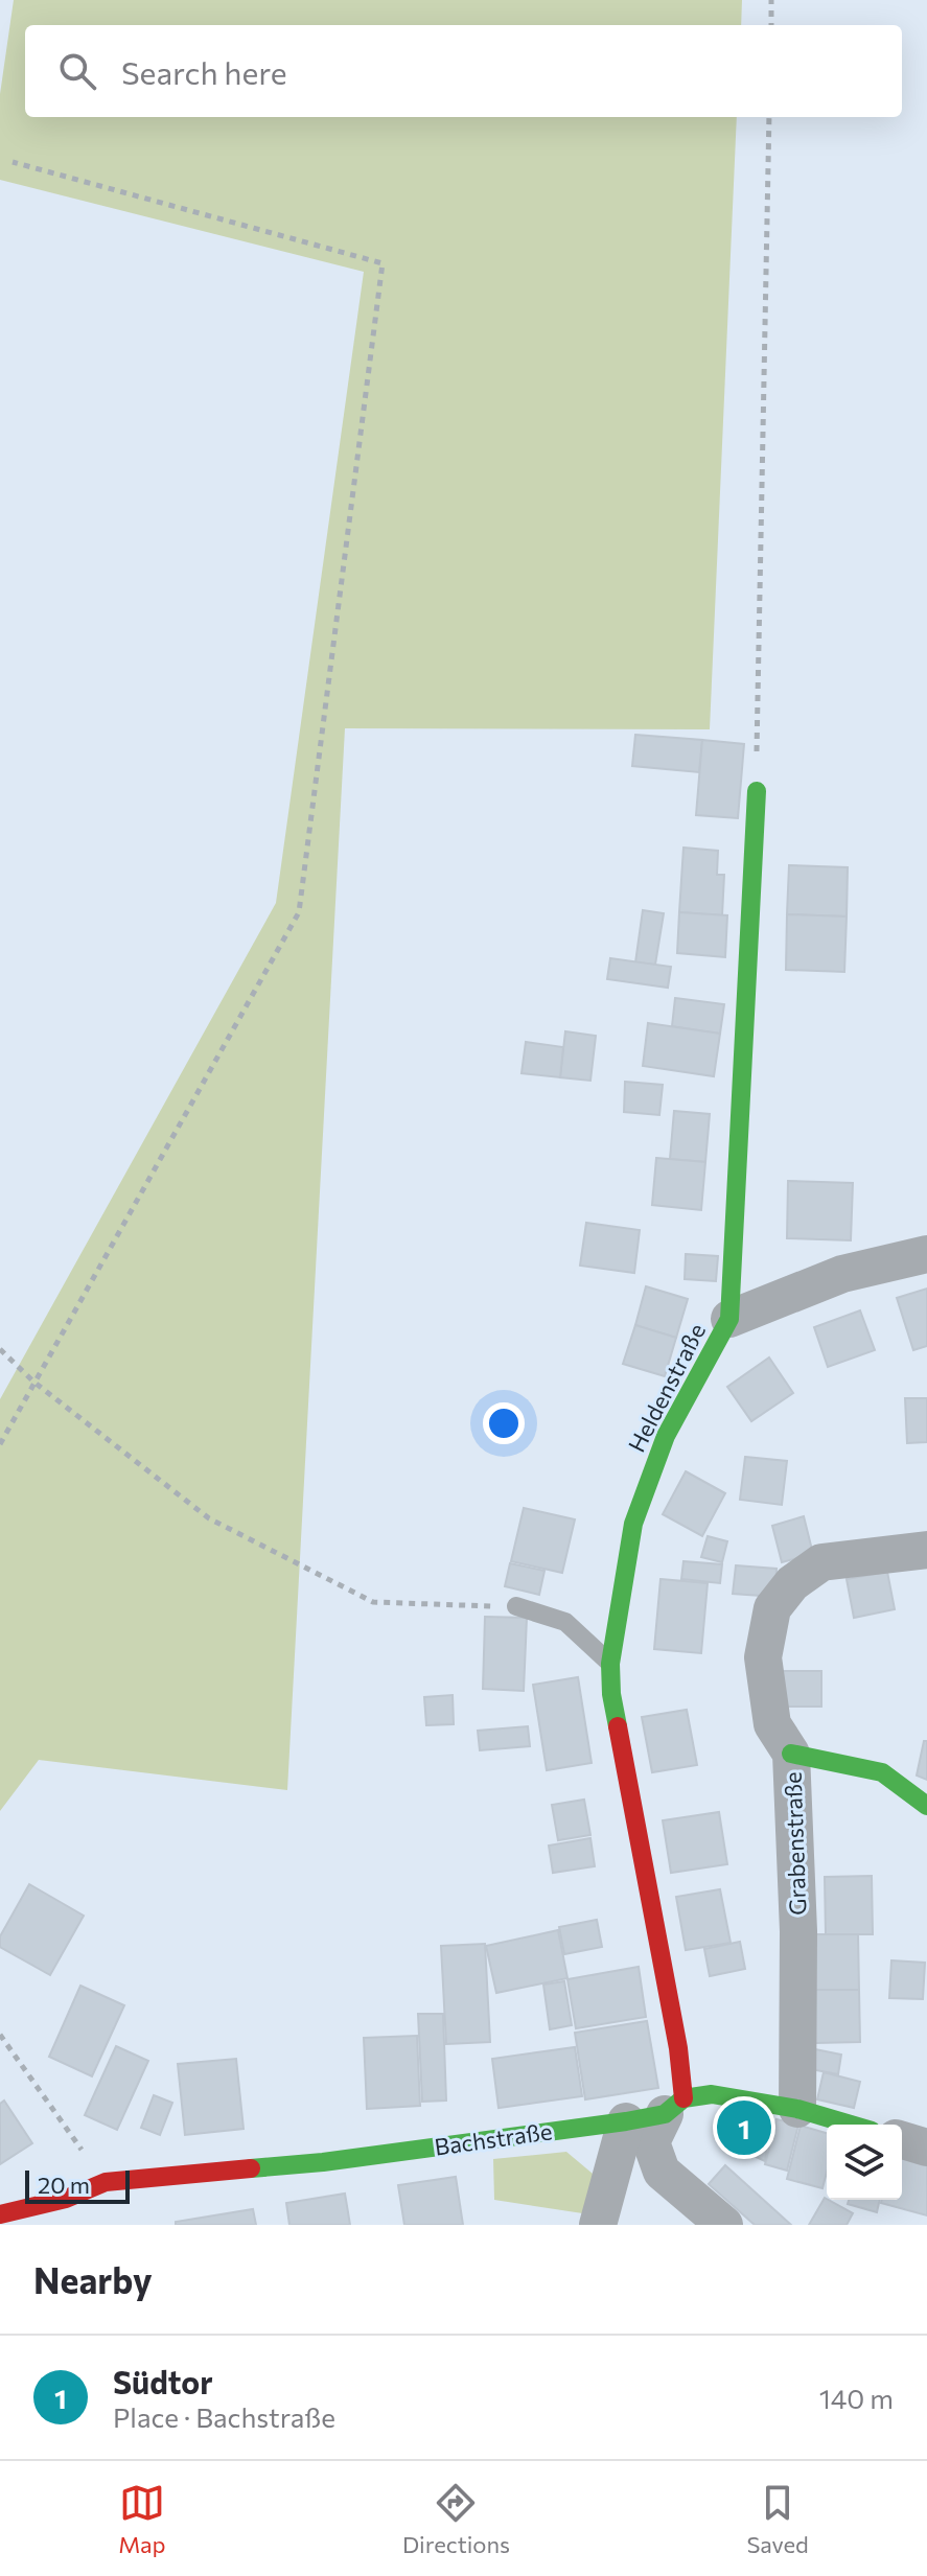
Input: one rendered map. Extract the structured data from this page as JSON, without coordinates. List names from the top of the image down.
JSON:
{
  "streets": {
    "street": ["Heldenstraße", "Grabenstraße", "Bachstraße"]
  },
  "crossings": [
    ["Heldenstraße", "Bachstraße"],
    ["Grabenstraße", "Bachstraße"]
  ],
  "scale_bar": "20 m",
  "page": {
    "search": "Search here",
    "pins": "1",
    "scale": "20 m",
    "heading": "Nearby",
    "list": [
      {
        "mark": "1",
        "name": "Südtor",
        "note": "Place · Bachstraße",
        "value": "140 m"
      }
    ],
    "nav": ["Map", "Directions", "Saved"]
  }
}
